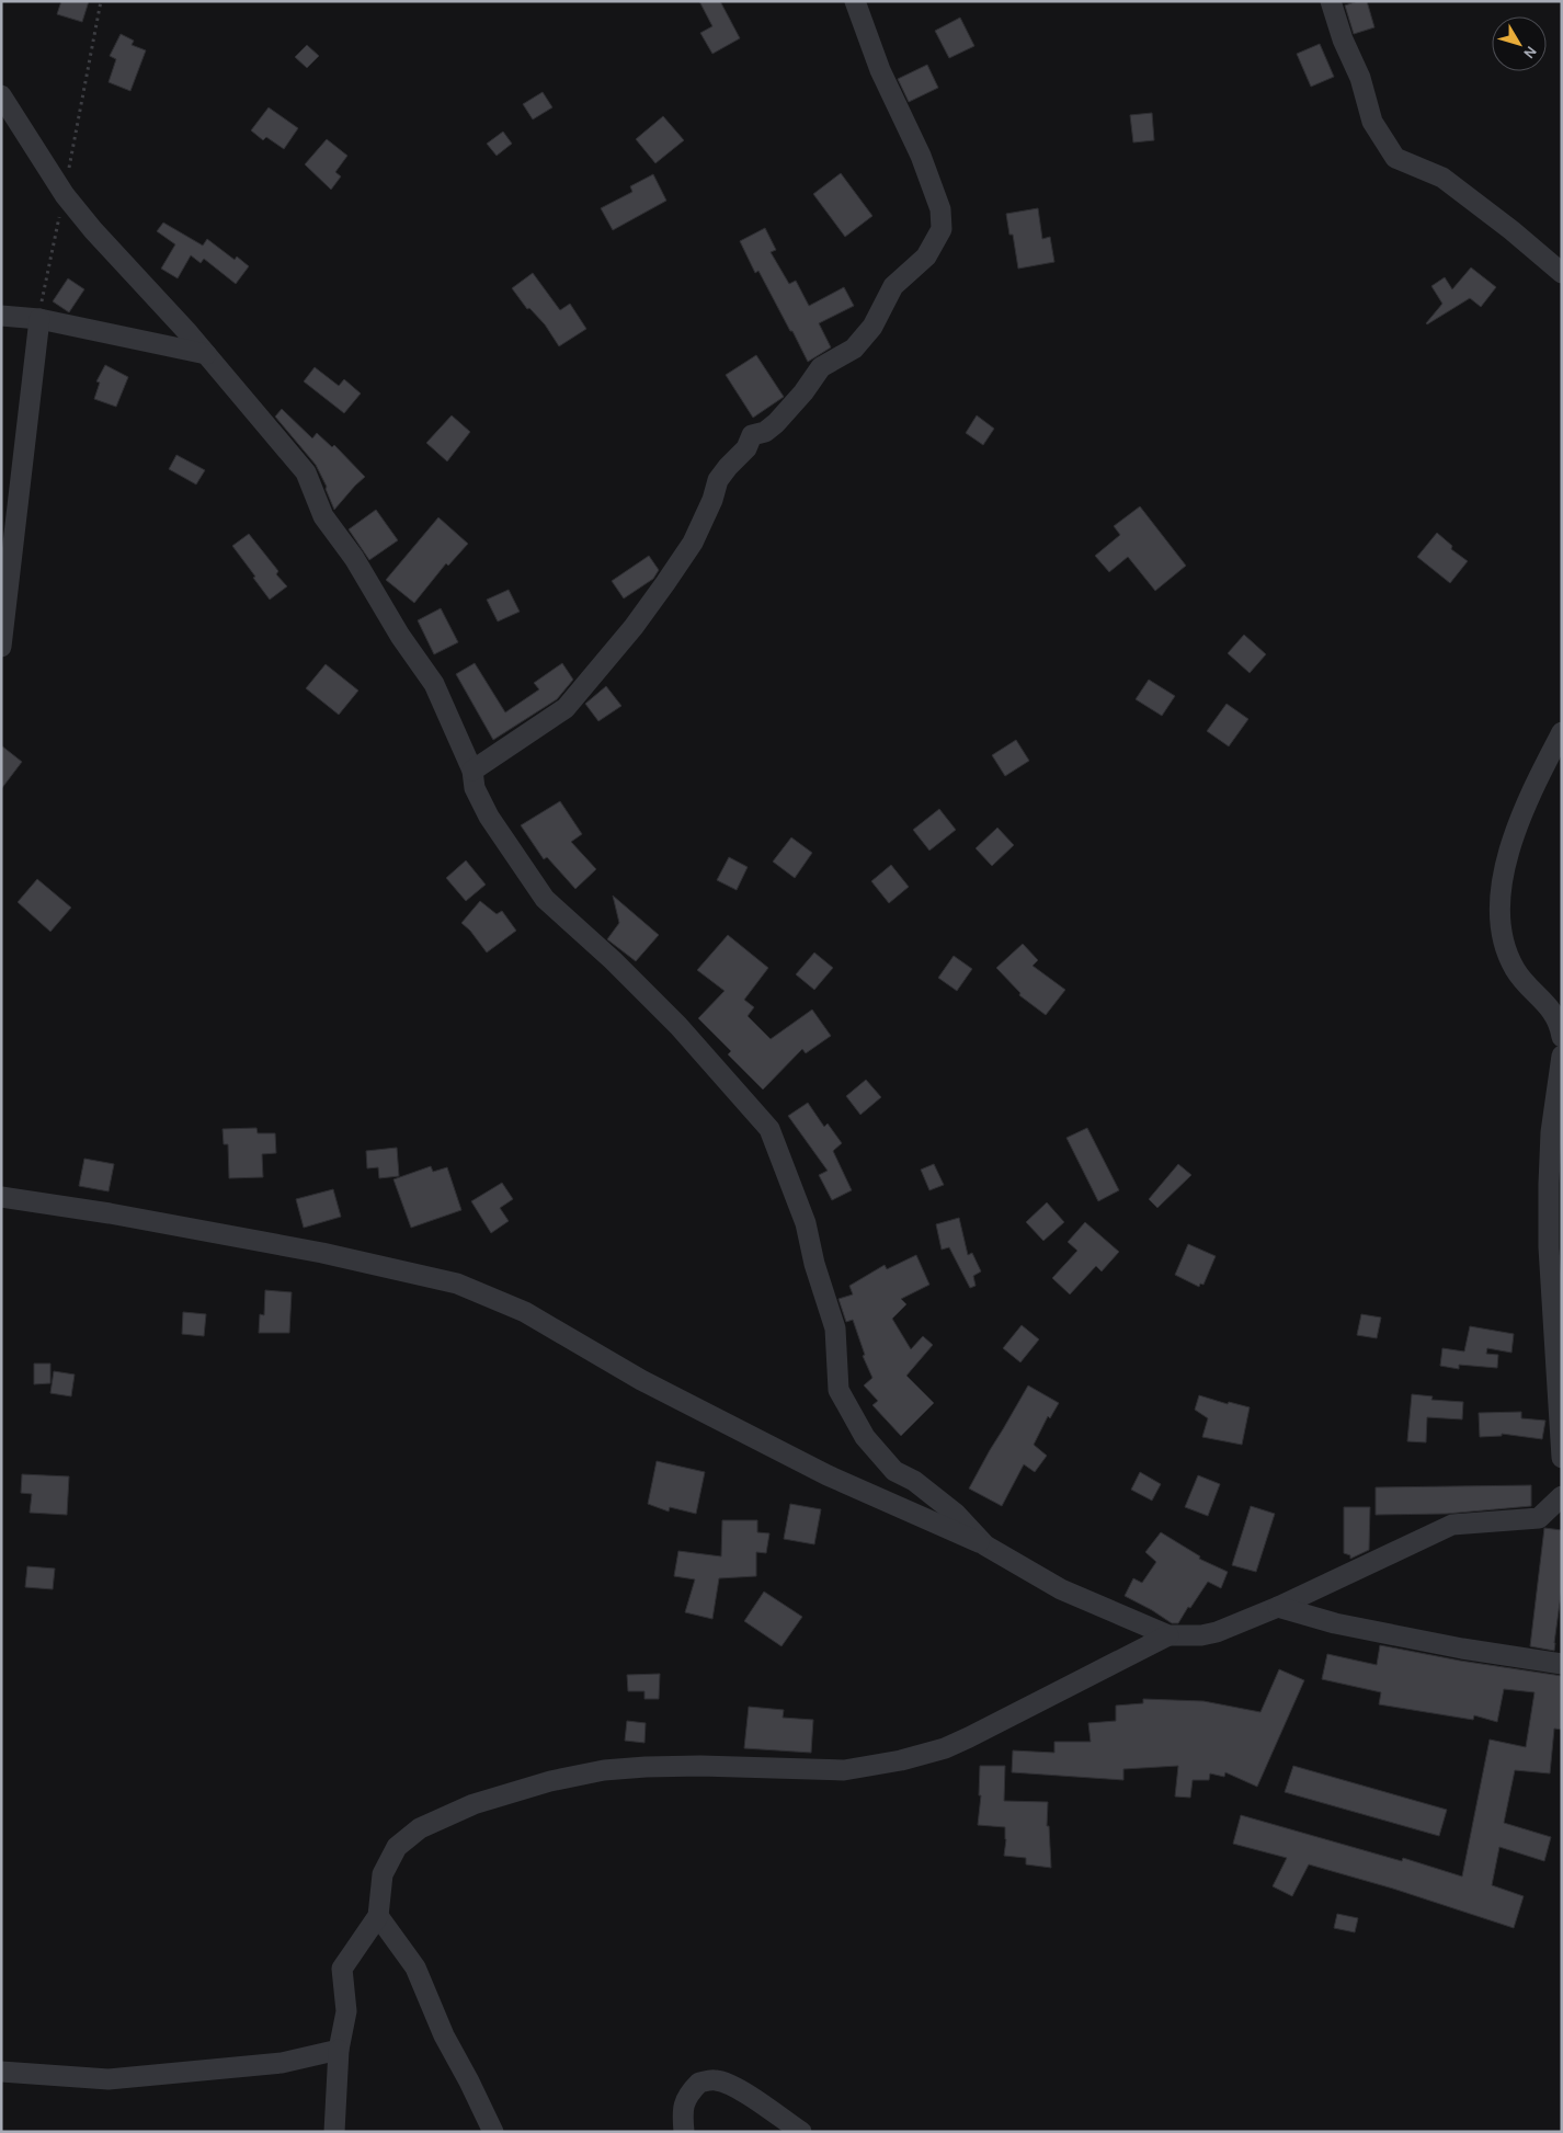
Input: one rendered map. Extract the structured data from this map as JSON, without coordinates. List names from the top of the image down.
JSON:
{
  "north": "bottom right"
}
